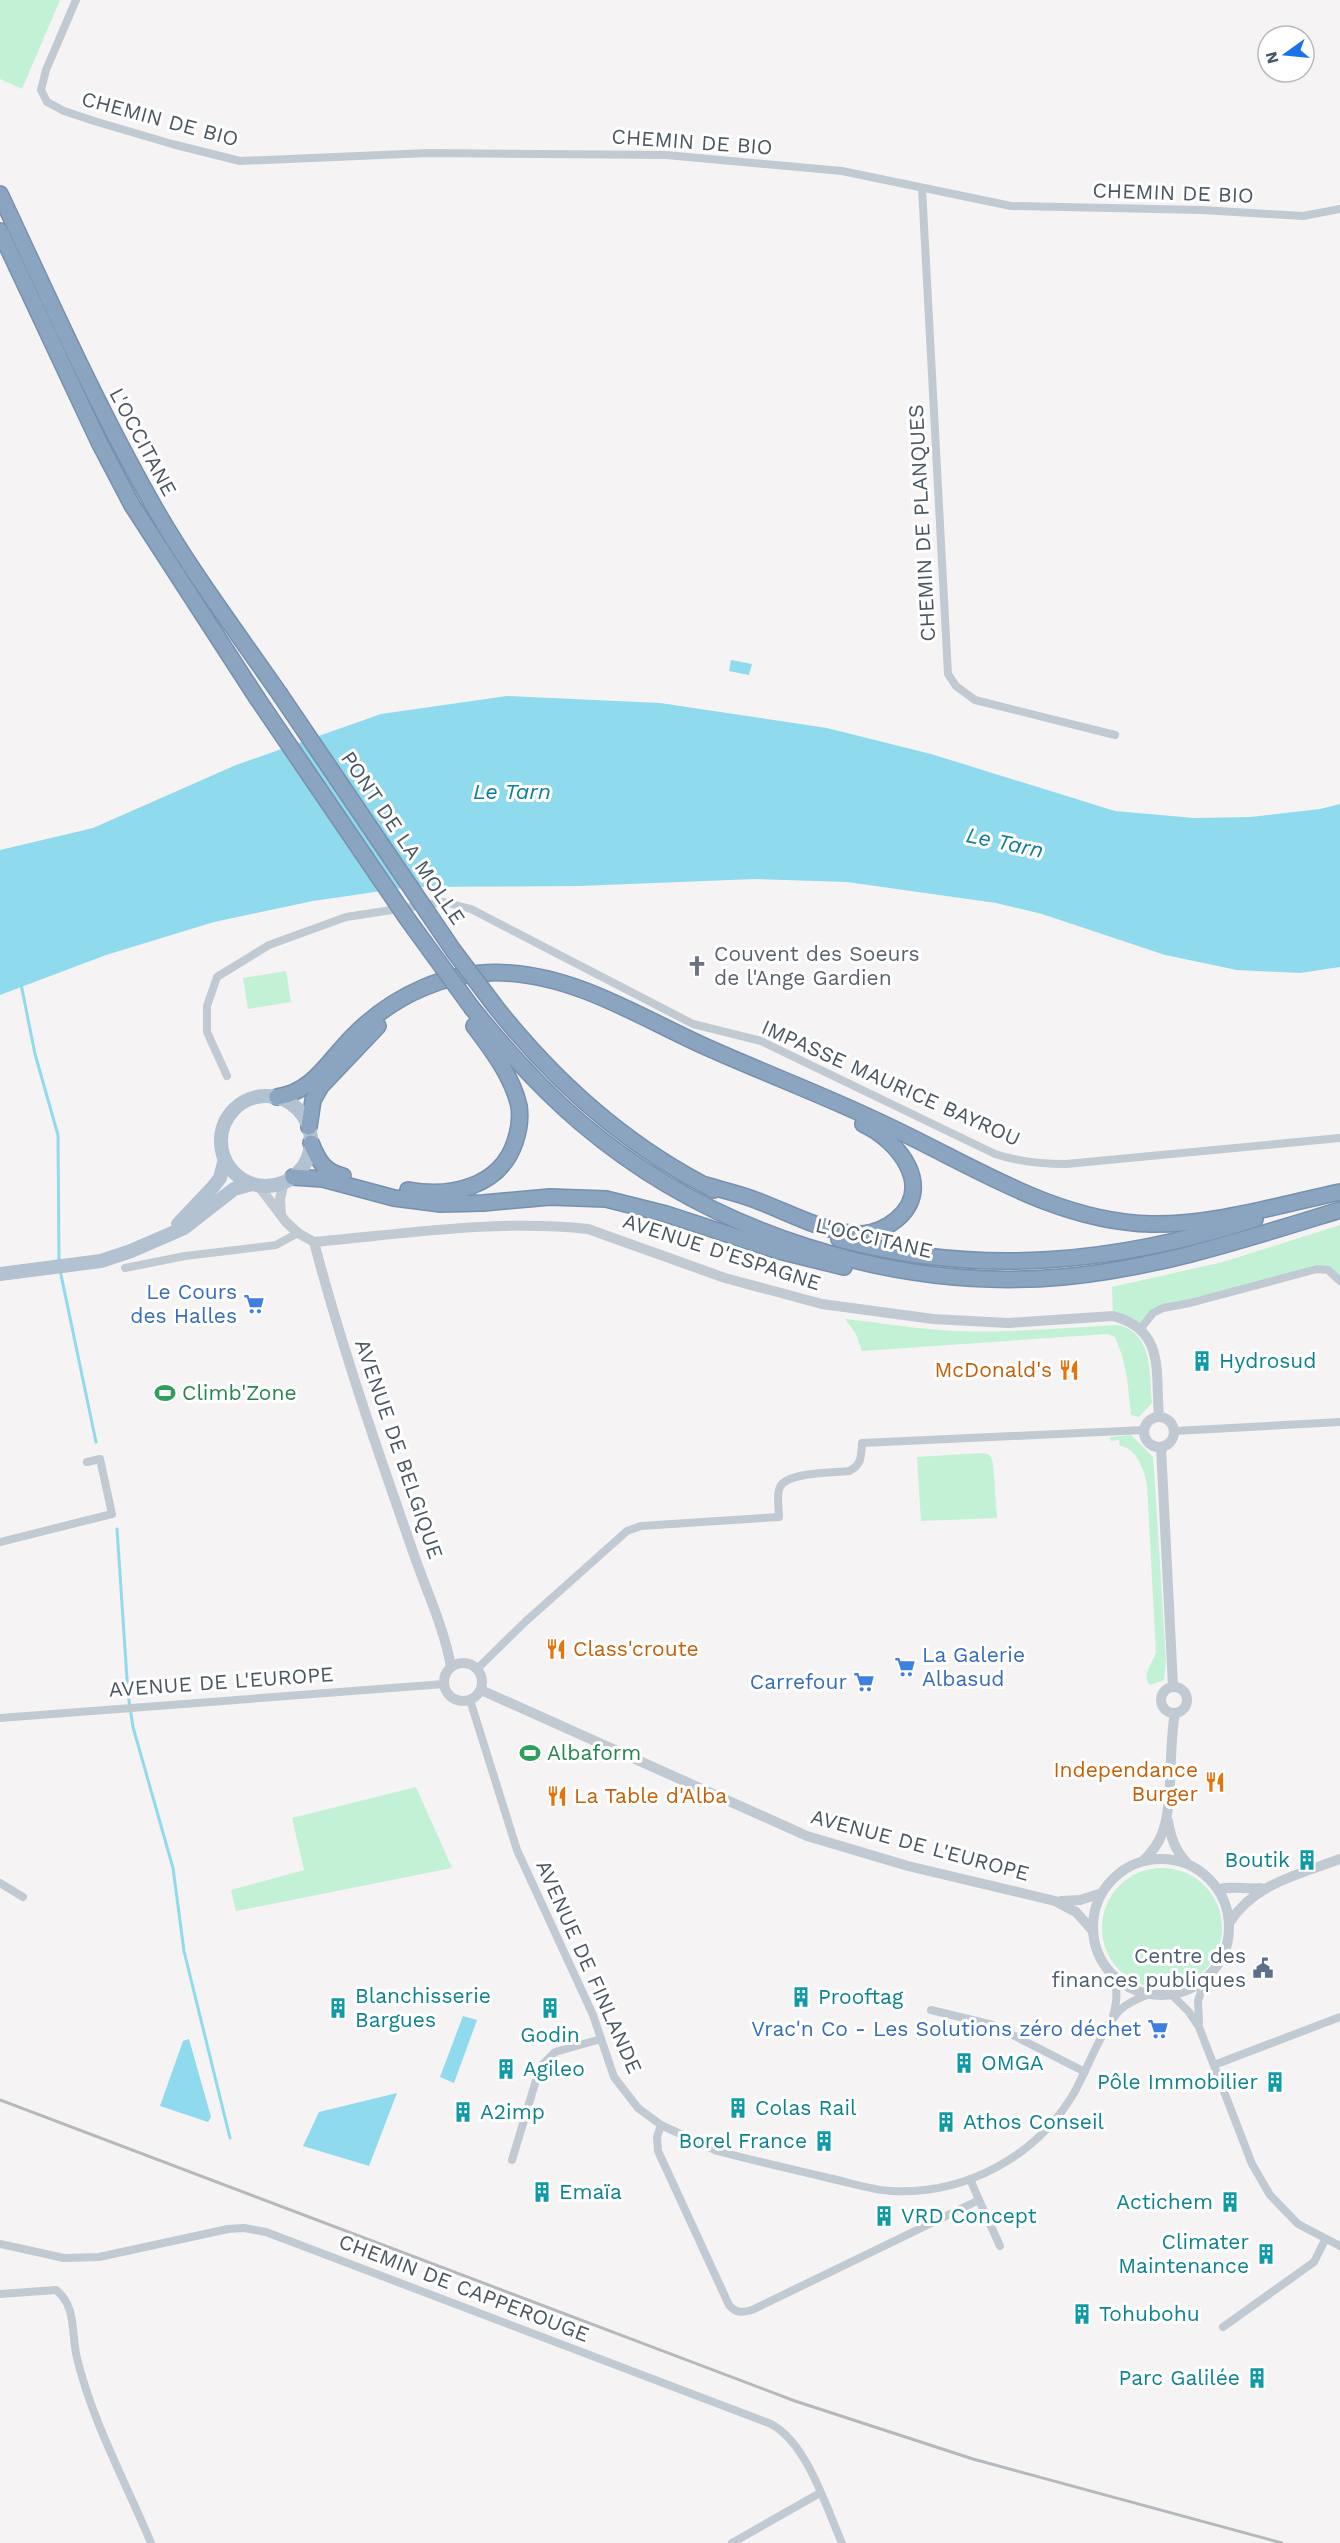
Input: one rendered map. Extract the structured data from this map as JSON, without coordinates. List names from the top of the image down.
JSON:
{
  "streets": {
    "highway": ["L'OCCITANE", "PONT DE LA MOLLE"],
    "street": [
      "CHEMIN DE BIO",
      "CHEMIN DE PLANQUES",
      "IMPASSE MAURICE BAYROU",
      "AVENUE D'ESPAGNE",
      "AVENUE DE BELGIQUE",
      "AVENUE DE L'EUROPE",
      "AVENUE DE FINLANDE",
      "CHEMIN DE CAPPEROUGE"
    ]
  },
  "crossings": [
    ["CHEMIN DE BIO", "CHEMIN DE PLANQUES"],
    ["L'OCCITANE", "PONT DE LA MOLLE"],
    ["AVENUE D'ESPAGNE", "AVENUE DE BELGIQUE"],
    ["AVENUE DE BELGIQUE", "AVENUE DE L'EUROPE"],
    ["AVENUE DE BELGIQUE", "AVENUE DE FINLANDE"],
    ["AVENUE DE L'EUROPE", "AVENUE DE FINLANDE"]
  ],
  "water": ["Le Tarn"],
  "places": {
    "church": ["Couvent des Soeurs de l'Ange Gardien"],
    "supermarket": [
      "Le Cours des Halles",
      "La Galerie Albasud",
      "Carrefour",
      "Vrac'n Co - Les Solutions zéro déchet"
    ],
    "building": [
      "Hydrosud",
      "Boutik",
      "Prooftag",
      "Blanchisserie Bargues",
      "Godin",
      "OMGA",
      "Agileo",
      "Pôle Immobilier",
      "Colas Rail",
      "A2imp",
      "Athos Conseil",
      "Borel France",
      "Emaïa",
      "Actichem",
      "VRD Concept",
      "Climater Maintenance",
      "Tohubohu",
      "Parc Galilée"
    ],
    "restaurant": [
      "McDonald's",
      "Class'croute",
      "Independance Burger",
      "La Table d'Alba"
    ],
    "sports": ["Climb'Zone", "Albaform"],
    "public building": ["Centre des finances publiques"]
  },
  "north": "left"
}
